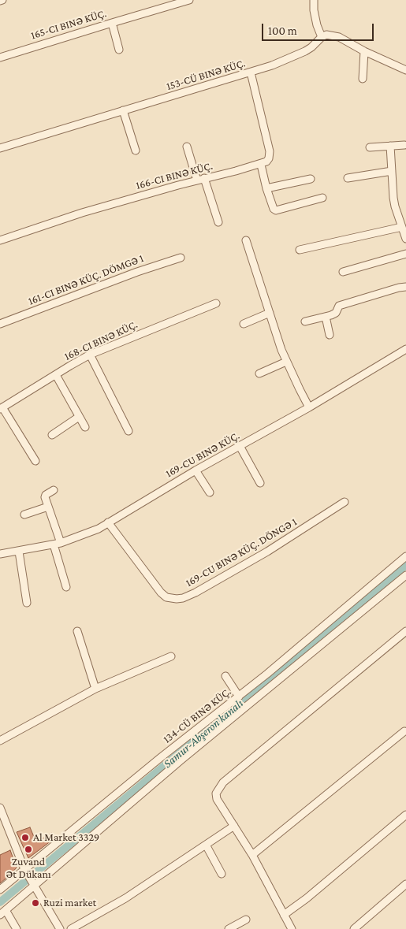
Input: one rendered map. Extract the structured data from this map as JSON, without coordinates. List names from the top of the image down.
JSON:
{
  "streets": {
    "street": [
      "165-CI BINƏ KÜÇ.",
      "153-CÜ BINƏ KÜÇ.",
      "161-CI BINƏ KÜÇ. DÖMGƏ 1",
      "168-CI BINƏ KÜÇ.",
      "169-CU BINƏ KÜÇ.",
      "169-CU BINƏ KÜÇ. DÖNGƏ 1",
      "134-CÜ BINƏ KÜÇ."
    ]
  },
  "crossings": [
    ["169-CU BINƏ KÜÇ.", "169-CU BINƏ KÜÇ. DÖNGƏ 1"]
  ],
  "water": ["Samur-Abşeron kanalı"],
  "places": ["Al Market 3329", "Zuvand Ət Dükanı", "Ruzi market"],
  "scale_bar": "100 m"
}
